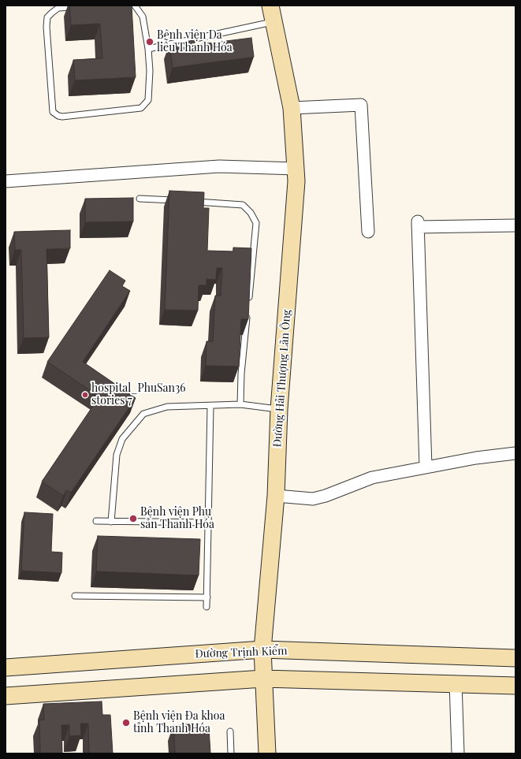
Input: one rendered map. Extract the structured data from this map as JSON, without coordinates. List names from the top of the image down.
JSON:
{
  "streets": {
    "main road": ["Đường Hải Thượng Lãn Ông", "Đường Trịnh Kiểm"]
  },
  "crossings": [
    ["Đường Hải Thượng Lãn Ông", "Đường Trịnh Kiểm"]
  ],
  "places": [
    "Bệnh viện Da liễu Thanh Hóa",
    "hospital_PhuSan36 stories 7",
    "Bệnh viện Phụ sản Thanh Hóa",
    "Bệnh viện Đa khoa tỉnh Thanh Hóa"
  ]
}
